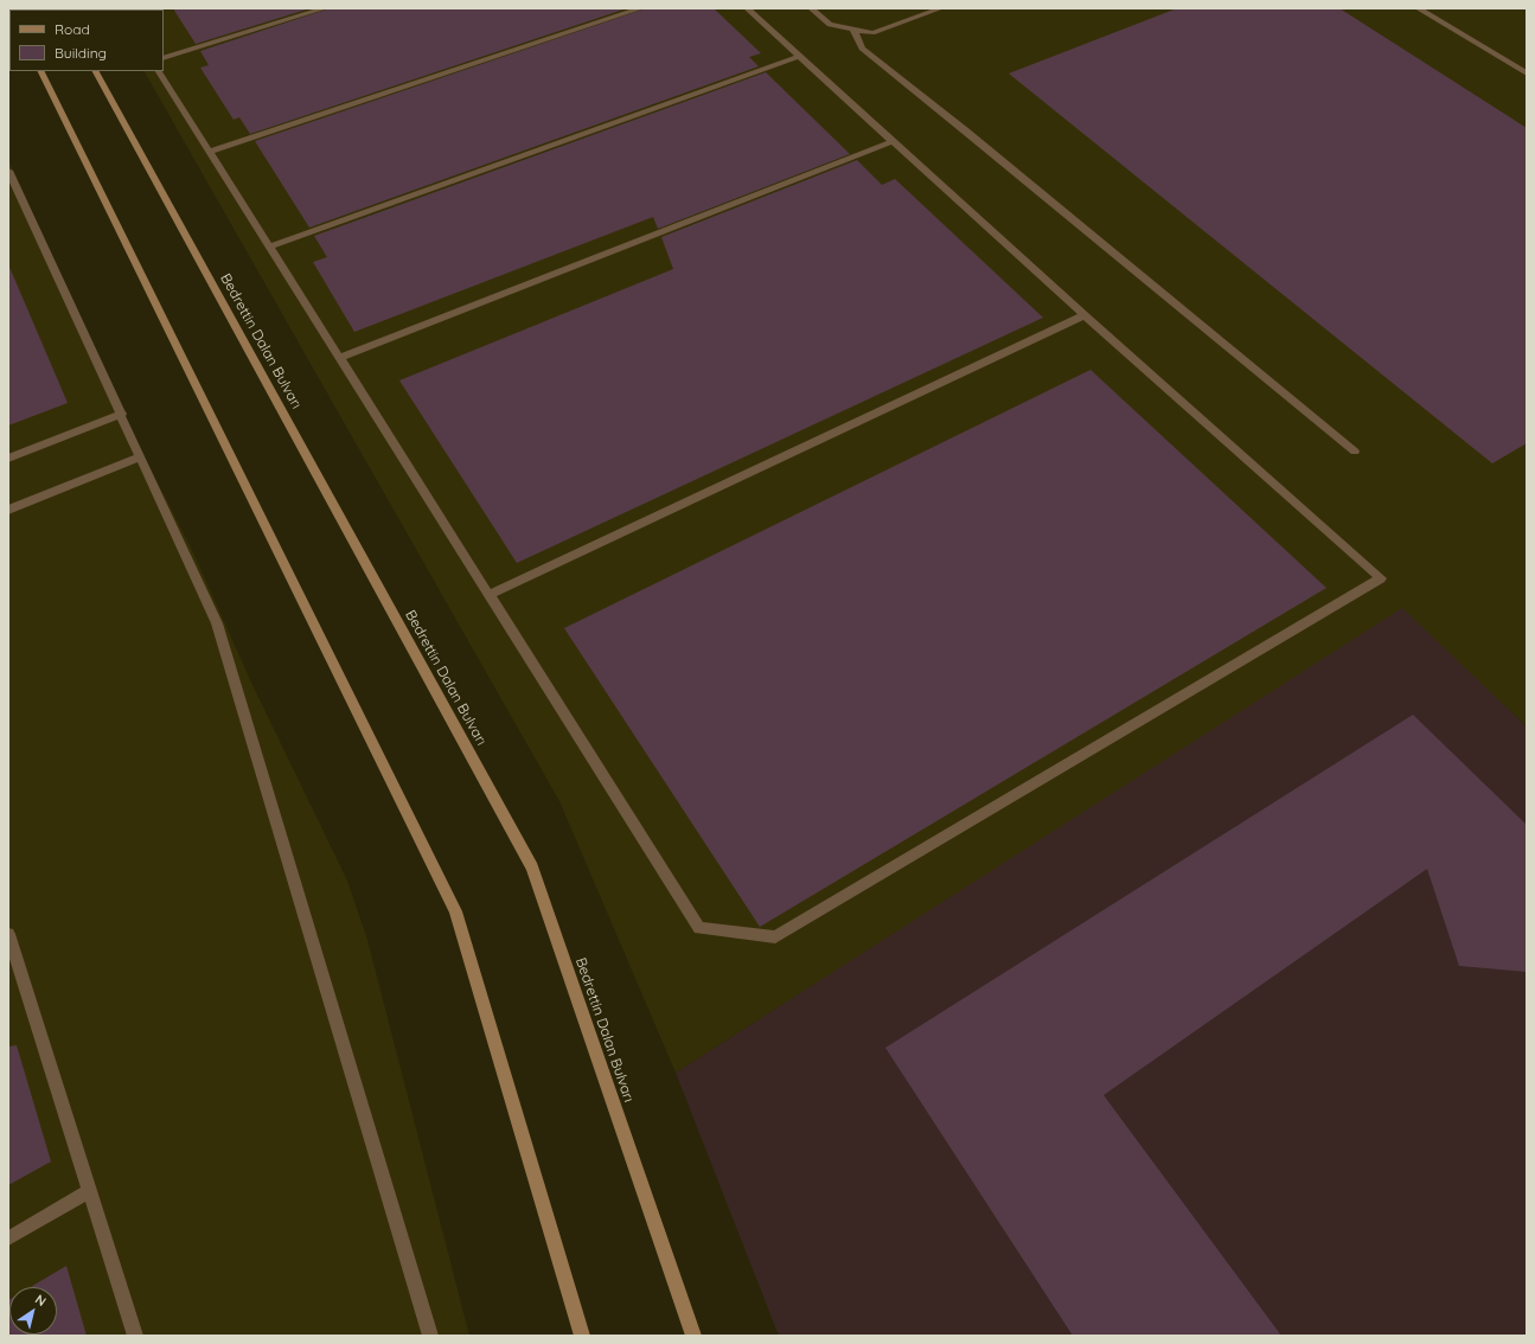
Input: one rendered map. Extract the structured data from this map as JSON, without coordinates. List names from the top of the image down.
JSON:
{
  "streets": {
    "main road": ["Bedrettin Dalan Bulvarı"]
  },
  "legend": ["Road", "Building"],
  "north": "top right"
}
